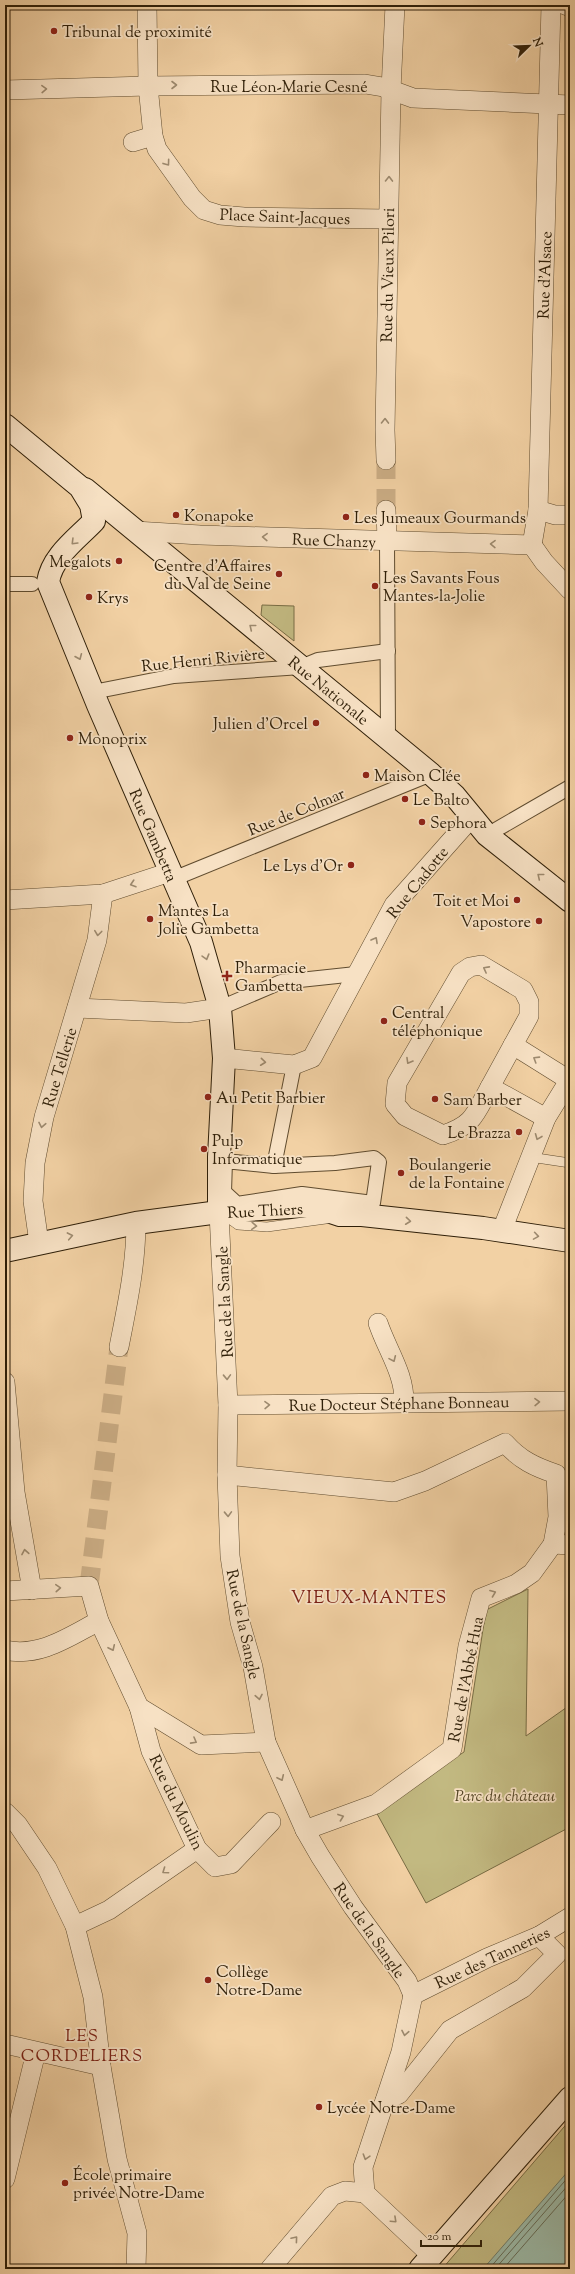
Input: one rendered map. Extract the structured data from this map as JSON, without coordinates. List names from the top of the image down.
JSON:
{
  "streets": {
    "main road": ["Rue Nationale", "Rue Gambetta", "Rue Thiers"],
    "street": [
      "Rue Léon-Marie Cesné",
      "Place Saint-Jacques",
      "Rue du Vieux Pilori",
      "Rue d'Alsace",
      "Rue Chanzy",
      "Rue Henri Rivière",
      "Rue de Colmar",
      "Rue Cadotte",
      "Rue Tellerie",
      "Rue de la Sangle",
      "Rue Docteur Stéphane Bonneau",
      "Rue de l'Abbé Hua",
      "Rue du Moulin",
      "Rue des Tanneries"
    ]
  },
  "crossings": [
    ["Rue Léon-Marie Cesné", "Place Saint-Jacques"],
    ["Rue Léon-Marie Cesné", "Rue du Vieux Pilori"],
    ["Rue Léon-Marie Cesné", "Rue d'Alsace"],
    ["Place Saint-Jacques", "Rue du Vieux Pilori"],
    ["Rue d'Alsace", "Rue Chanzy"],
    ["Rue Chanzy", "Rue Nationale"],
    ["Rue Henri Rivière", "Rue Nationale"],
    ["Rue Henri Rivière", "Rue Gambetta"],
    ["Rue Nationale", "Rue de Colmar"],
    ["Rue Nationale", "Rue Cadotte"],
    ["Rue de Colmar", "Rue Gambetta"],
    ["Rue Gambetta", "Rue Thiers"],
    ["Rue Gambetta", "Rue de la Sangle"],
    ["Rue Tellerie", "Rue Thiers"],
    ["Rue Thiers", "Rue de la Sangle"],
    ["Rue de la Sangle", "Rue Docteur Stéphane Bonneau"],
    ["Rue de la Sangle", "Rue de l'Abbé Hua"],
    ["Rue de la Sangle", "Rue des Tanneries"]
  ],
  "one_way": [
    "Rue Léon-Marie Cesné",
    "Place Saint-Jacques",
    "Rue du Vieux Pilori",
    "Rue Chanzy",
    "Rue Nationale",
    "Rue Gambetta",
    "Rue Cadotte",
    "Rue Tellerie",
    "Rue Thiers",
    "Rue Docteur Stéphane Bonneau",
    "Rue de l'Abbé Hua",
    "Rue du Moulin"
  ],
  "districts": ["VIEUX-MANTES", "LES CORDELIERS"],
  "parks": ["Parc du château"],
  "places": {
    "other": [
      "Tribunal de proximité",
      "Konapoke",
      "Les Jumeaux Gourmands",
      "Megalots",
      "Centre d'Affaires du Val de Seine",
      "Les Savants Fous Mantes-la-Jolie",
      "Krys",
      "Julien d'Orcel",
      "Monoprix",
      "Maison Clée",
      "Le Balto",
      "Sephora",
      "Le Lys d'Or",
      "Toit et Moi",
      "Mantes La Jolie Gambetta",
      "Vapostore",
      "Central téléphonique",
      "Au Petit Barbier",
      "Sam Barber",
      "Le Brazza",
      "Pulp Informatique",
      "Boulangerie de la Fontaine",
      "Collège Notre-Dame",
      "Lycée Notre-Dame",
      "École primaire privée Notre-Dame"
    ],
    "health": ["Pharmacie Gambetta"]
  },
  "scale_bar": "20 m",
  "north": "top right"
}
